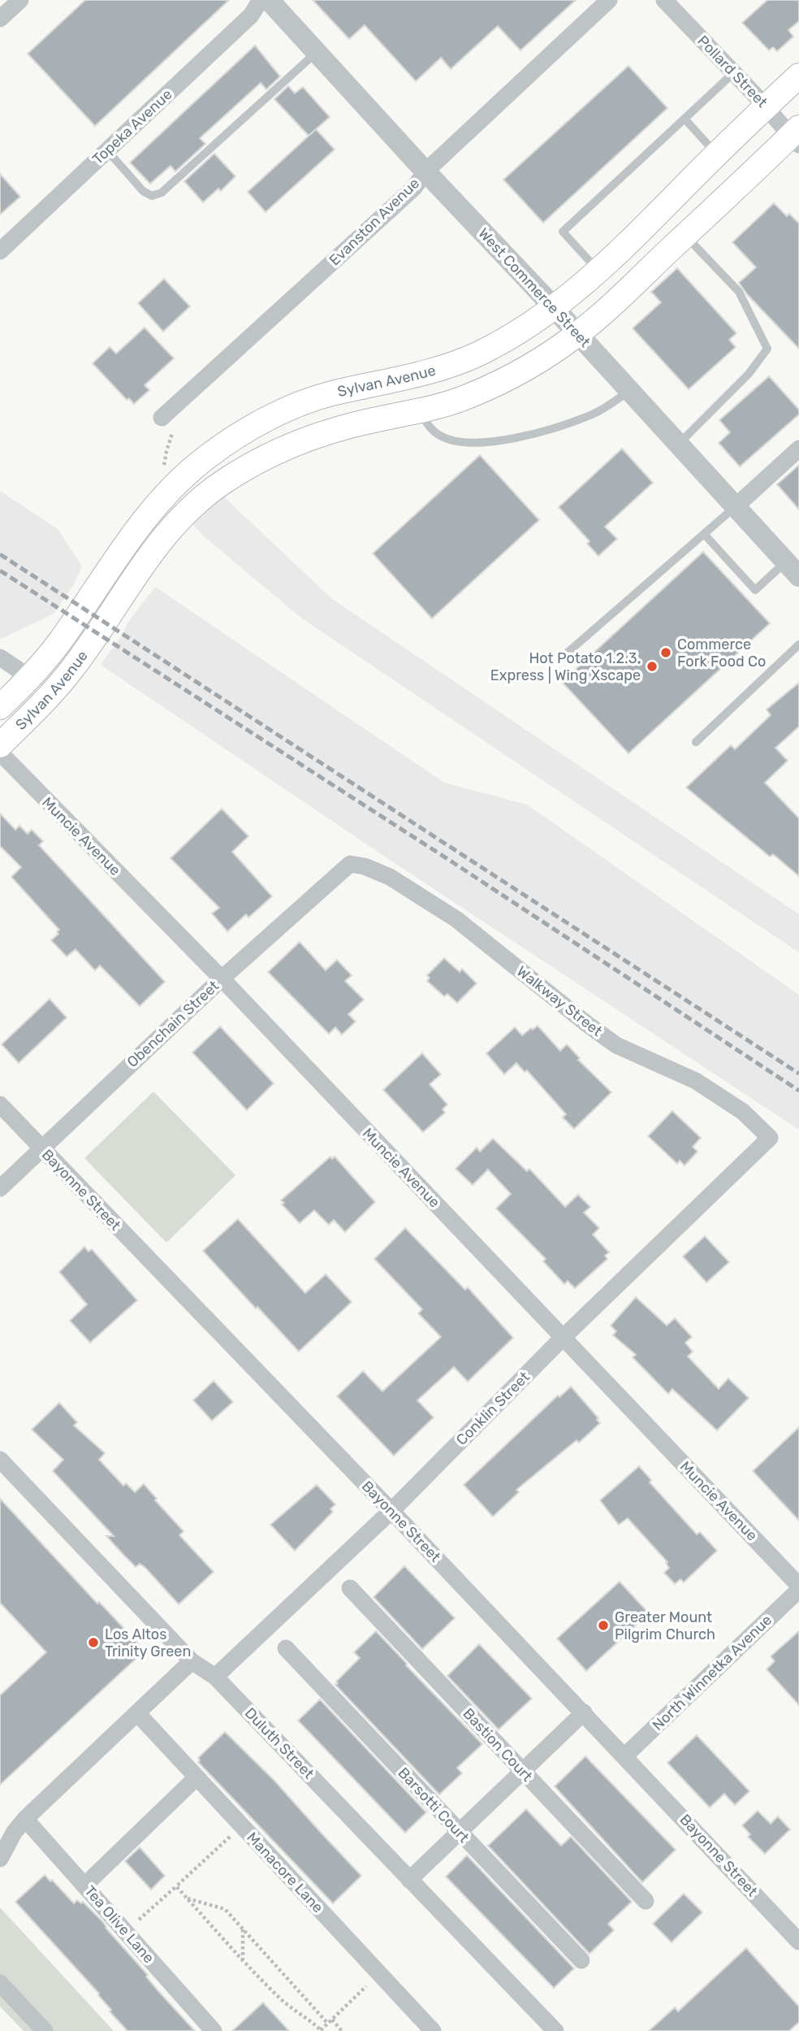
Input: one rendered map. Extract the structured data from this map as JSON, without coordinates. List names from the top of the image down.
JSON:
{
  "streets": {
    "main road": ["Sylvan Avenue"],
    "street": [
      "Pollard Street",
      "Topeka Avenue",
      "Evanston Avenue",
      "West Commerce Street",
      "Muncie Avenue",
      "Walkway Street",
      "Obenchain Street",
      "Bayonne Street",
      "Conklin Street",
      "North Winnetka Avenue",
      "Duluth Street",
      "Bastion Court",
      "Barsotti Court",
      "Manacore Lane",
      "Tea Olive Lane"
    ]
  },
  "crossings": [
    ["Pollard Street", "Sylvan Avenue"],
    ["Evanston Avenue", "West Commerce Street"],
    ["West Commerce Street", "Sylvan Avenue"],
    ["Muncie Avenue", "Obenchain Street"],
    ["Muncie Avenue", "Conklin Street"],
    ["Walkway Street", "Obenchain Street"],
    ["Walkway Street", "Conklin Street"],
    ["Obenchain Street", "Bayonne Street"],
    ["Bayonne Street", "Conklin Street"],
    ["Bayonne Street", "North Winnetka Avenue"],
    ["Conklin Street", "Duluth Street"]
  ],
  "places": [
    "Commerce Fork Food Co",
    "Hot Potato 1.2.3. Express | Wing Xscape",
    "Greater Mount Pilgrim Church",
    "Los Altos Trinity Green"
  ]
}
